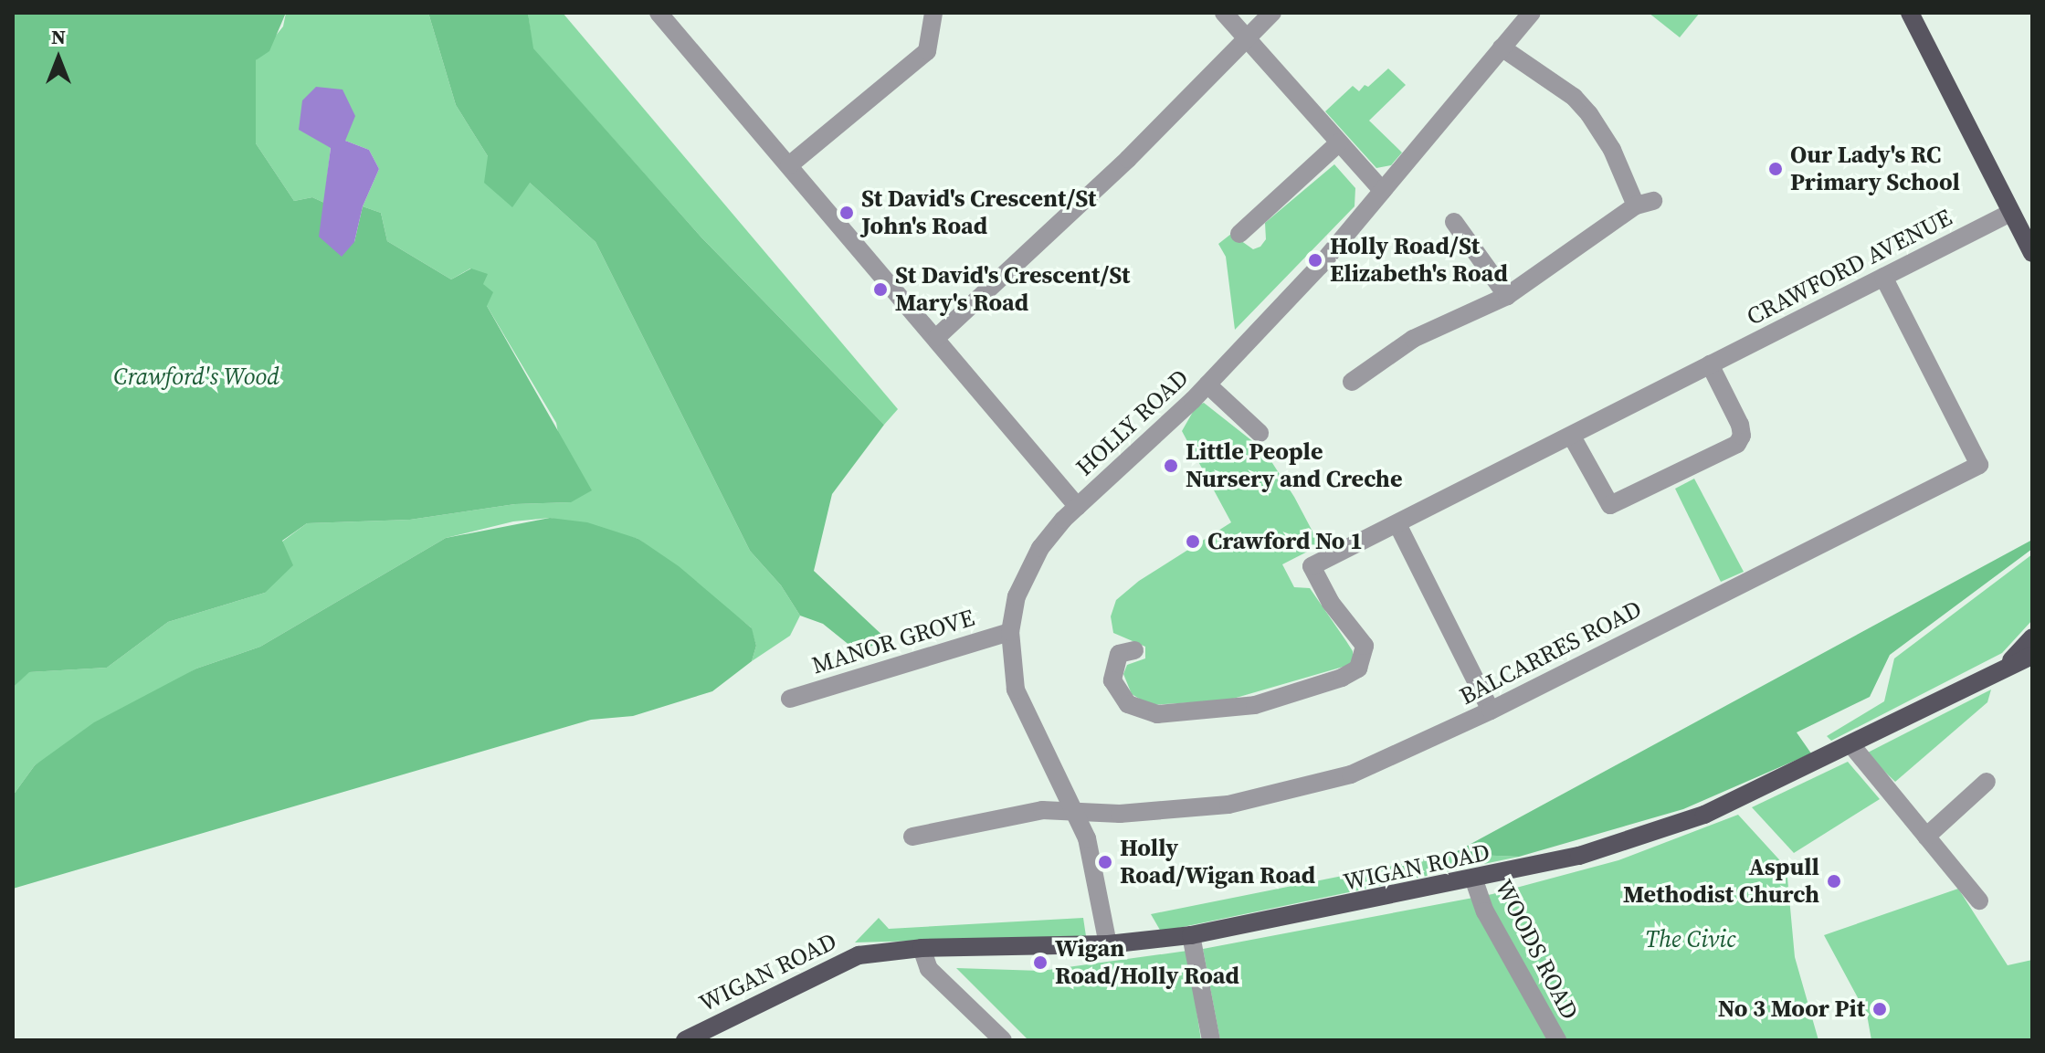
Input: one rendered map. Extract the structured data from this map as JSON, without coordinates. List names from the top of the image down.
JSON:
{
  "streets": {
    "main road": ["WIGAN ROAD"],
    "street": [
      "CRAWFORD AVENUE",
      "HOLLY ROAD",
      "MANOR GROVE",
      "BALCARRES ROAD",
      "WOODS ROAD"
    ]
  },
  "crossings": [
    ["CRAWFORD AVENUE", "BALCARRES ROAD"],
    ["HOLLY ROAD", "MANOR GROVE"],
    ["HOLLY ROAD", "BALCARRES ROAD"],
    ["HOLLY ROAD", "WIGAN ROAD"],
    ["WIGAN ROAD", "WOODS ROAD"]
  ],
  "parks": ["Crawford's Wood", "The Civic"],
  "places": [
    "Our Lady's RC Primary School",
    "St David's Crescent/St John's Road",
    "Holly Road/St Elizabeth's Road",
    "St David's Crescent/St Mary's Road",
    "Little People Nursery and Creche",
    "Crawford No 1",
    "Holly Road/Wigan Road",
    "Aspull Methodist Church",
    "Wigan Road/Holly Road",
    "No 3 Moor Pit"
  ],
  "north": "top"
}
